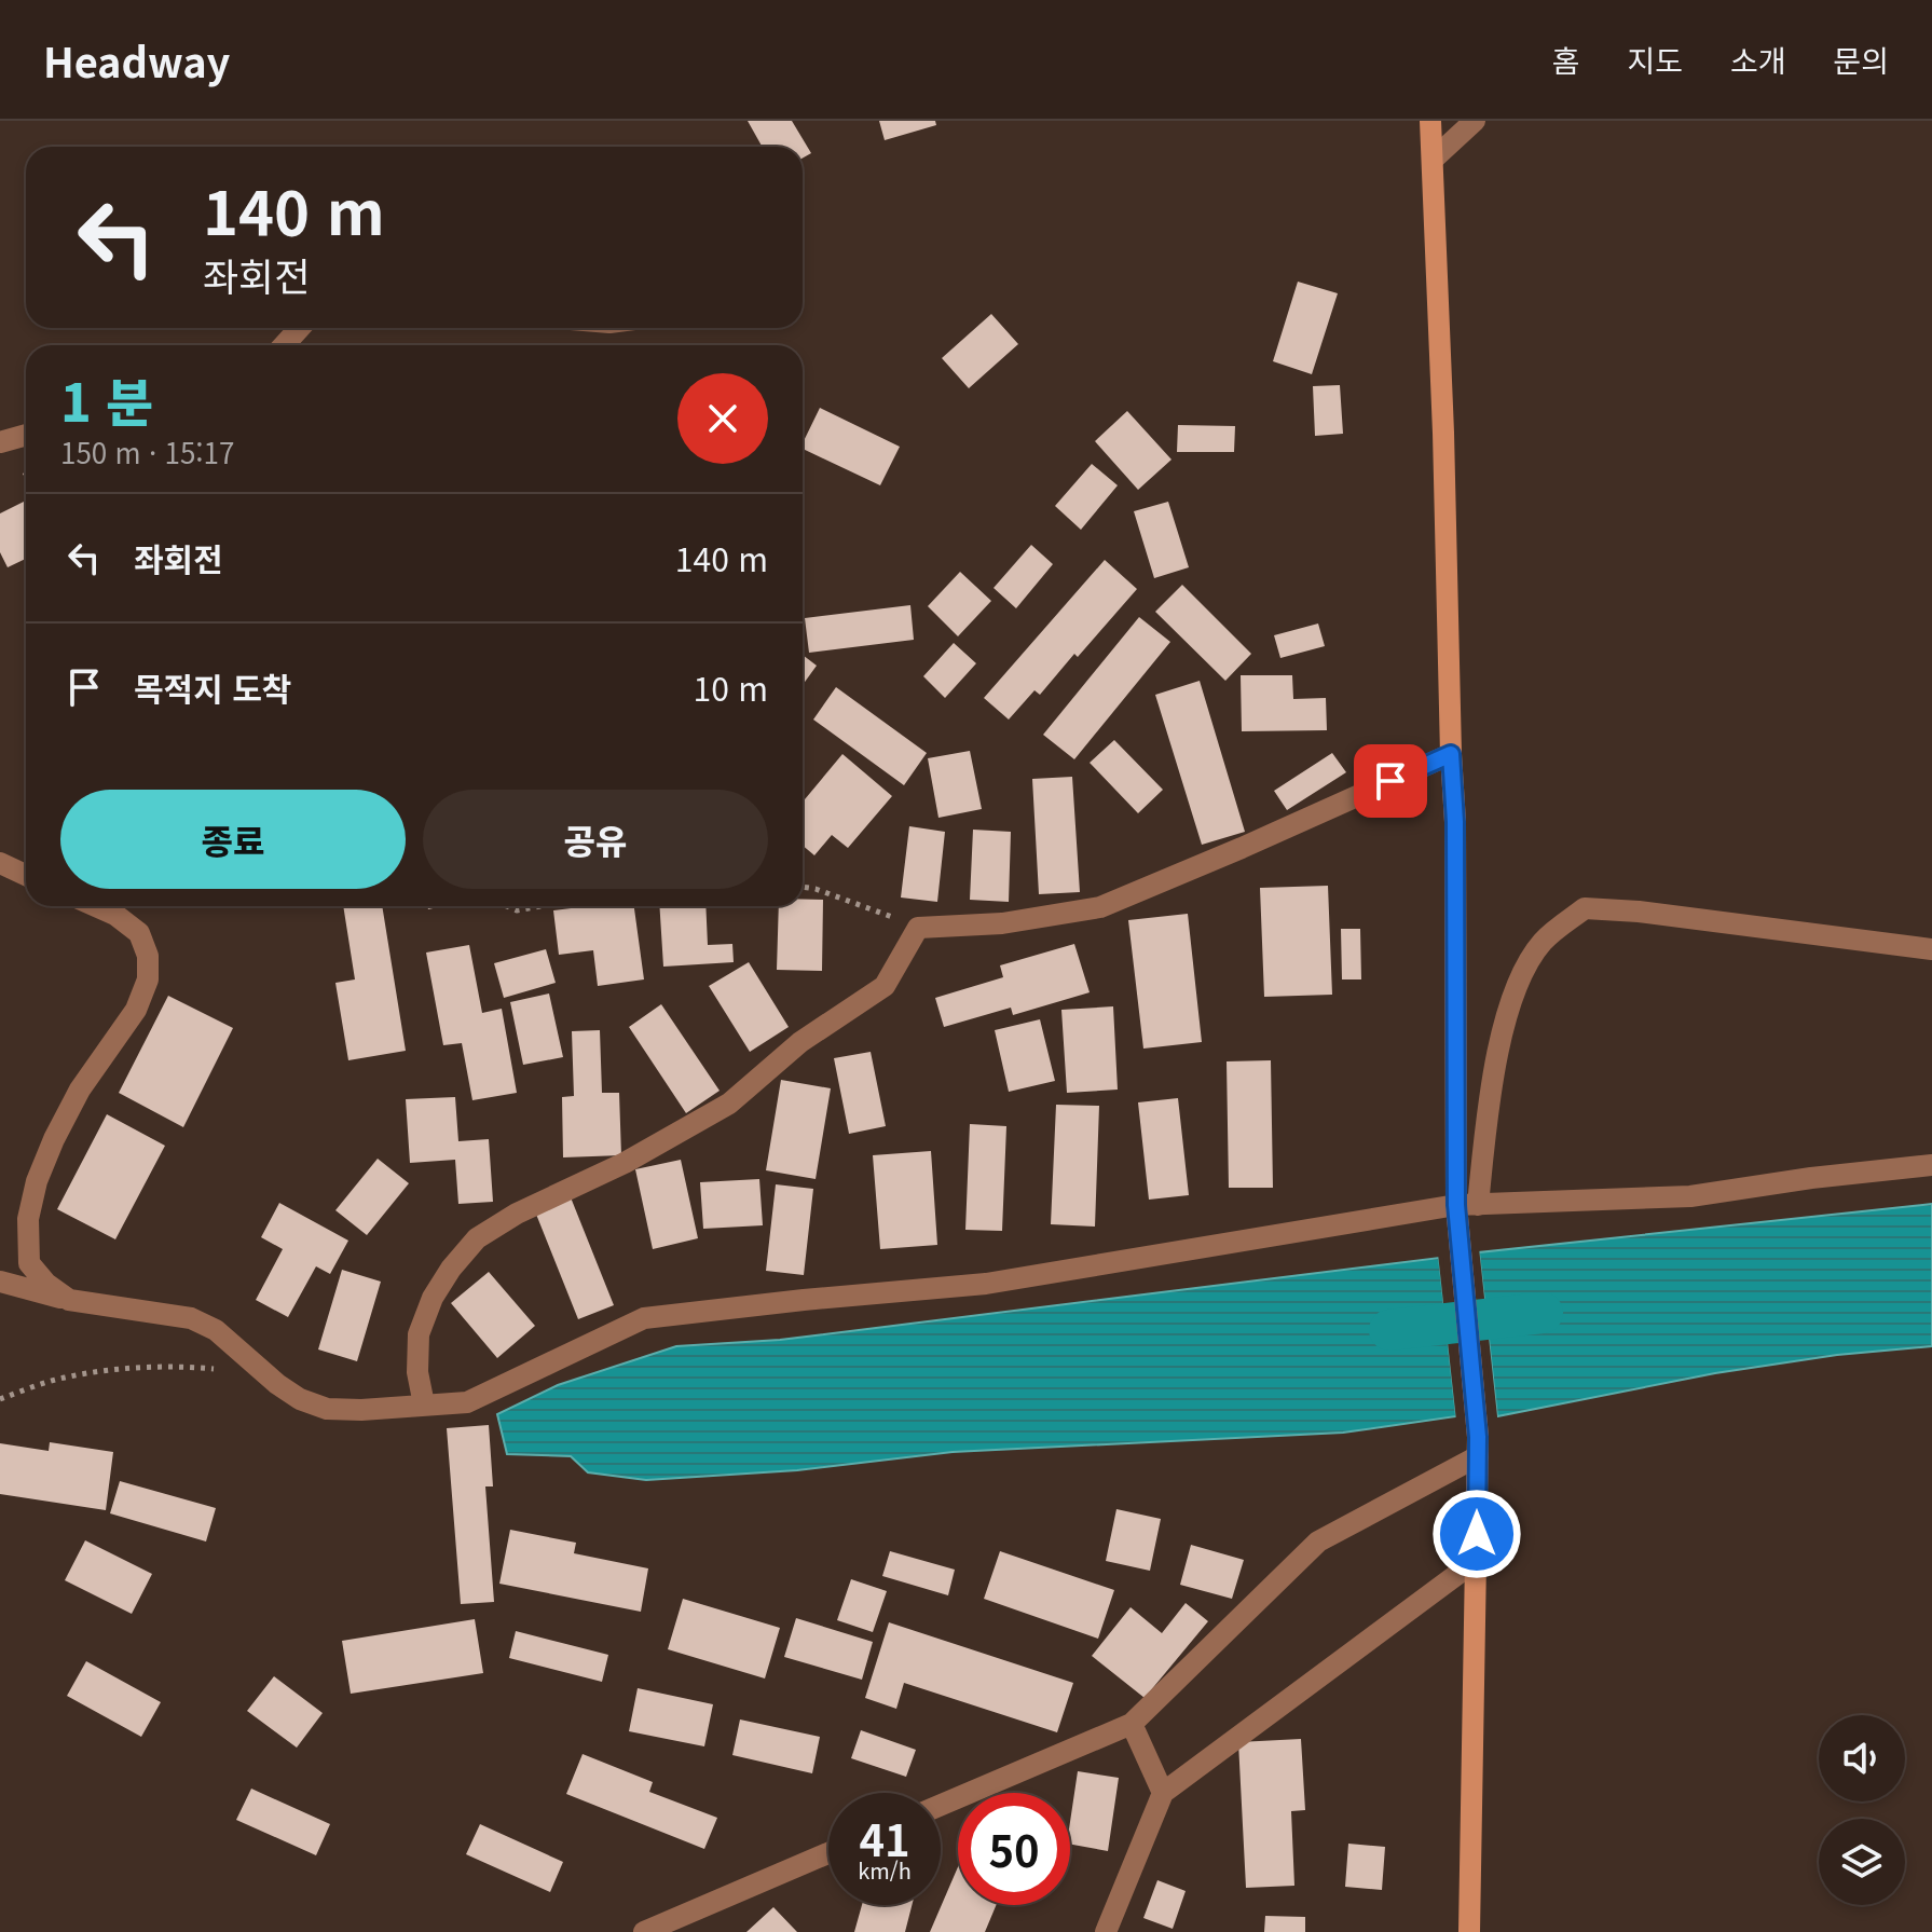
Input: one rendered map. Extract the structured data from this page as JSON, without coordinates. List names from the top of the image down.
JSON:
{
  "page": {
    "header": "Headway",
    "nav": [
      "홈",
      "지도",
      "소개",
      "문의"
    ],
    "turn": ["140 m", "좌회전"],
    "heading": ["1 분", "150 m · 15:17"],
    "list": [
      {
        "name": "좌회전",
        "value": "140 m"
      },
      {
        "name": "목적지 도착",
        "value": "10 m"
      }
    ],
    "buttons": ["종료", "공유"],
    "speed": "41 km/h",
    "limit": "50"
  }
}
